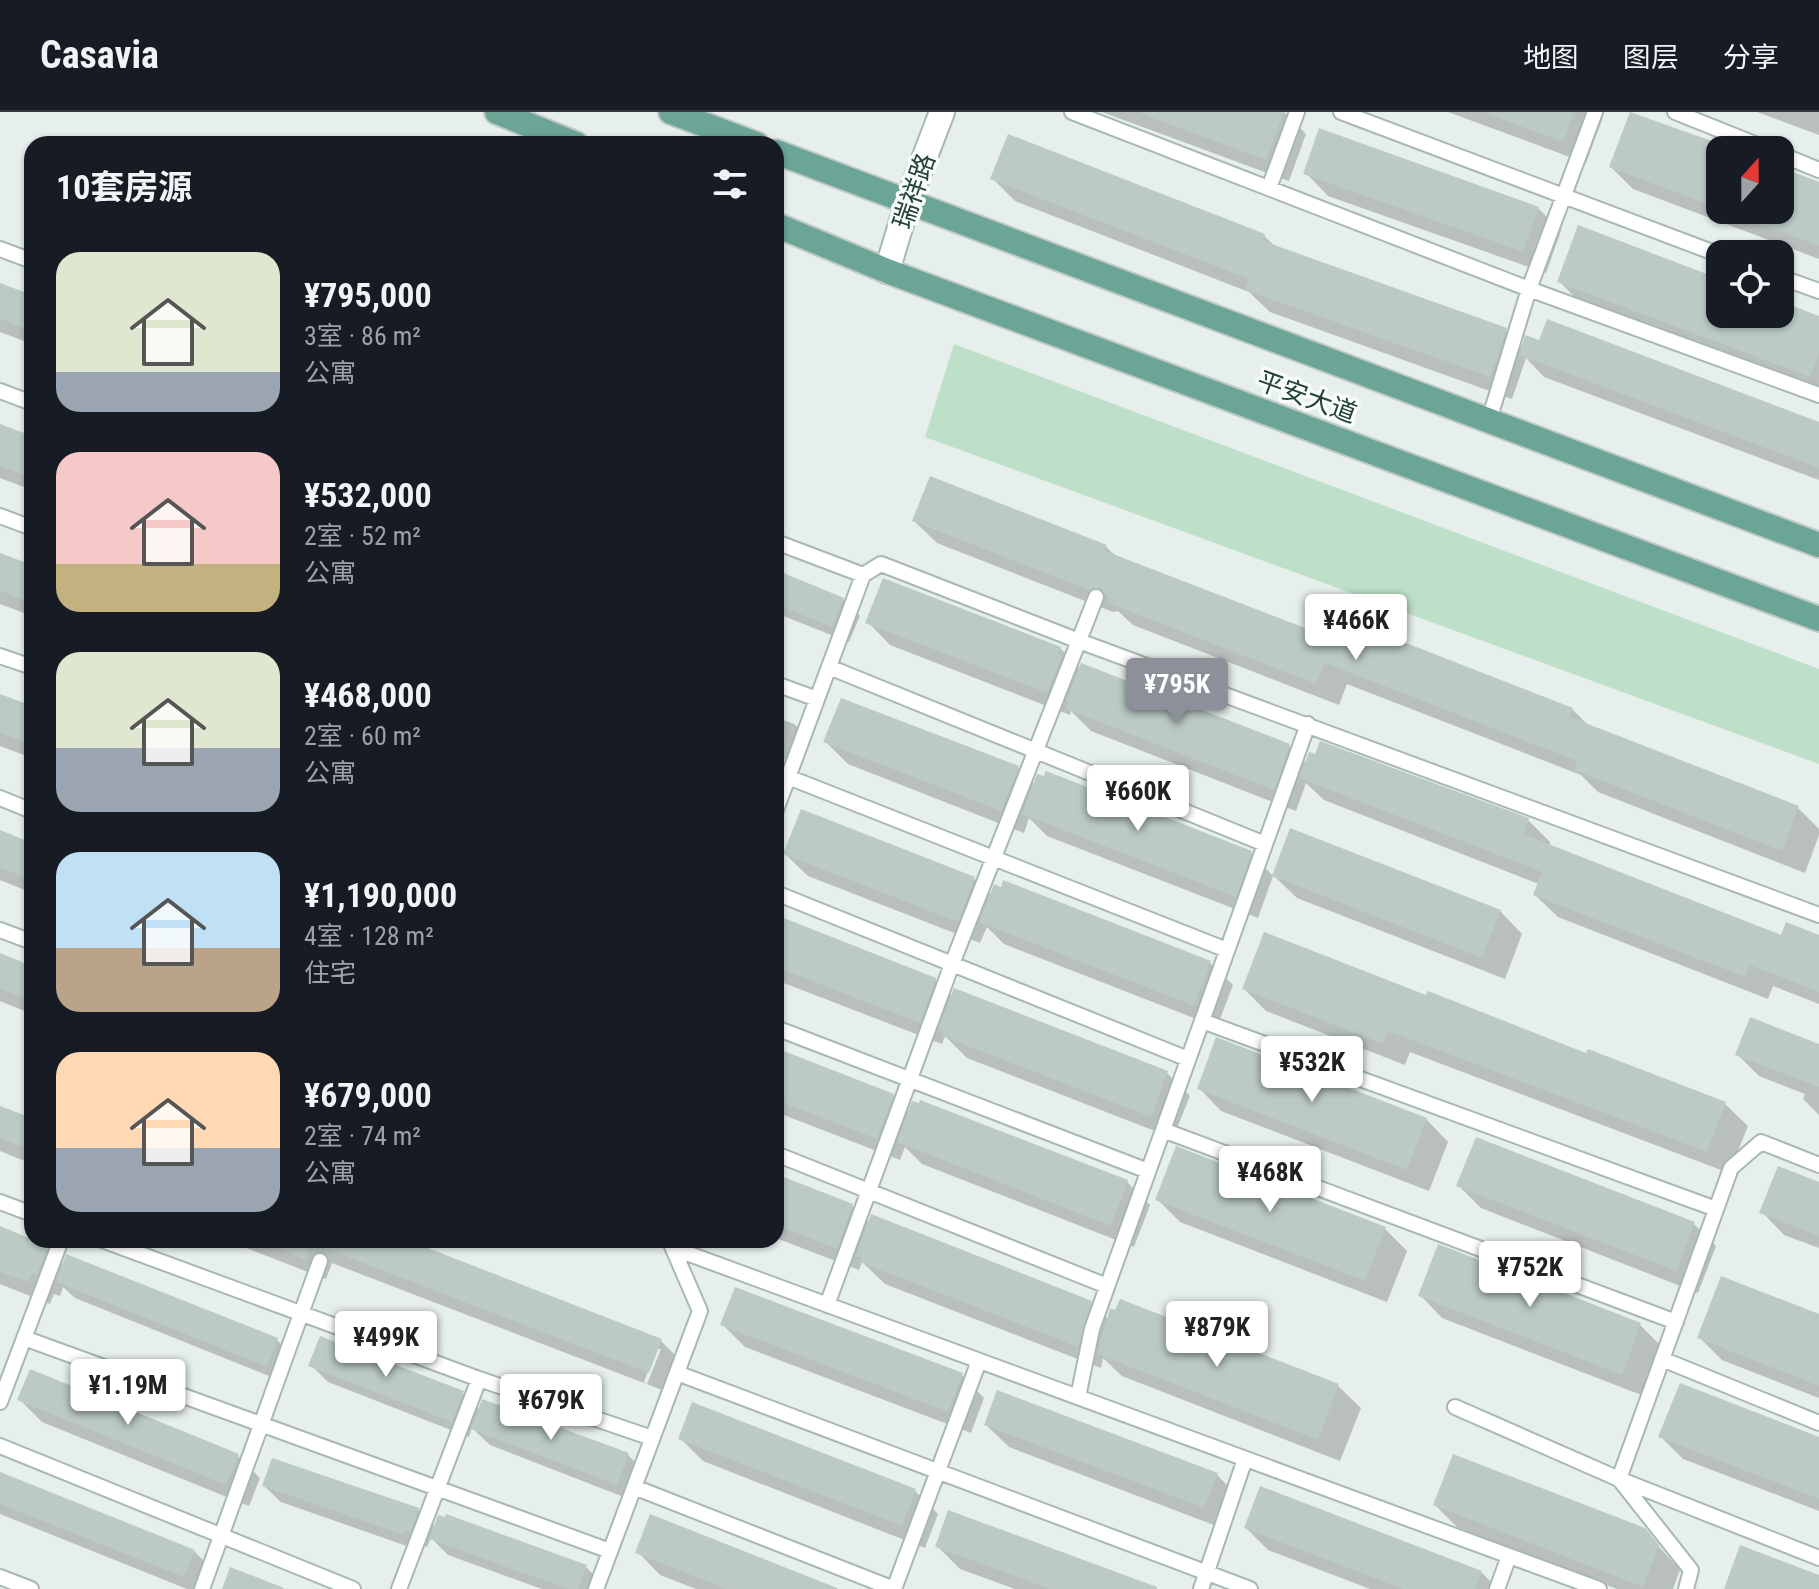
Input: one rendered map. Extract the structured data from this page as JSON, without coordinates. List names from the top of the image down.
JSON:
{
  "streets": {
    "main road": ["平安大道"],
    "street": ["瑞祥路"]
  },
  "crossings": [
    ["瑞祥路", "平安大道"]
  ],
  "north": "top",
  "page": {
    "header": "Casavia",
    "nav": ["地图", "图层", "分享"],
    "heading": "10套房源",
    "list": [
      {
        "name": "¥795,000",
        "note": "3室 · 86 m² · 公寓"
      },
      {
        "name": "¥532,000",
        "note": "2室 · 52 m² · 公寓"
      },
      {
        "name": "¥468,000",
        "note": "2室 · 60 m² · 公寓"
      },
      {
        "name": "¥1,190,000",
        "note": "4室 · 128 m² · 住宅"
      },
      {
        "name": "¥679,000",
        "note": "2室 · 74 m² · 公寓"
      }
    ],
    "price": [
      "¥466K",
      "¥795K",
      "¥660K",
      "¥532K",
      "¥468K",
      "¥752K",
      "¥879K",
      "¥499K",
      "¥1.19M",
      "¥679K"
    ]
  }
}
